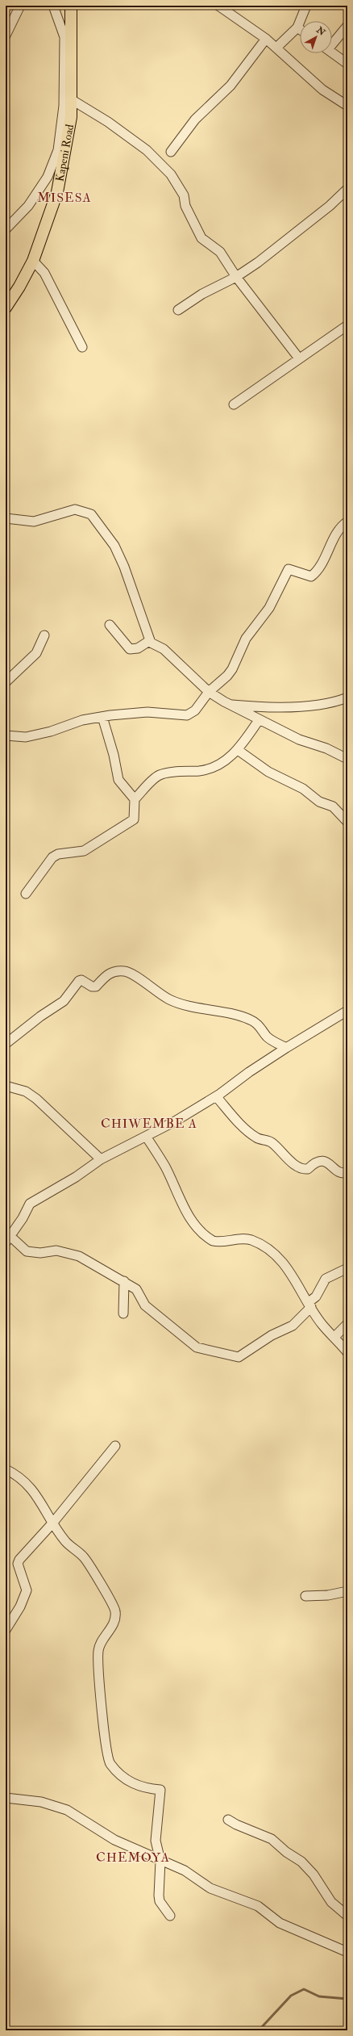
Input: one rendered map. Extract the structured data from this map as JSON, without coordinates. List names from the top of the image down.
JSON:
{
  "streets": {
    "main road": ["Kapeni Road"]
  },
  "districts": ["MISESA", "CHIWEMBE A", "CHEMOYA"],
  "north": "top right"
}
